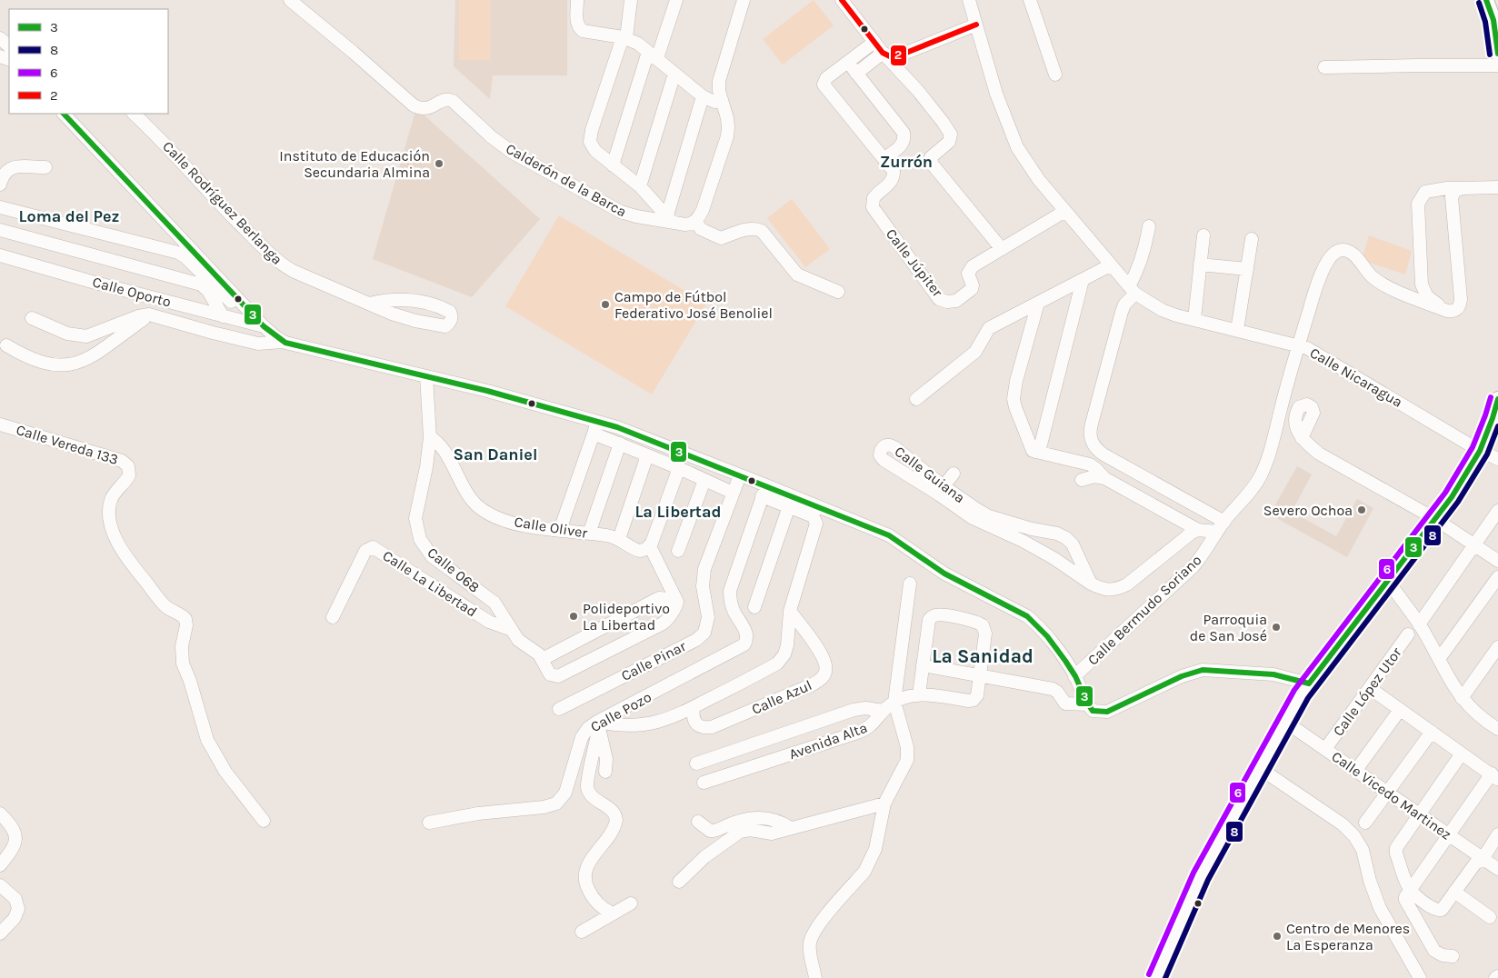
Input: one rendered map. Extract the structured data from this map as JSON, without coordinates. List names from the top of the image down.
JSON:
{
  "streets": {
    "street": [
      "Calderón de la Barca",
      "Calle Rodríguez Berlanga",
      "Calle Júpiter",
      "Calle Oporto",
      "Calle Nicaragua",
      "Calle Vereda 133",
      "Calle Guiana",
      "Calle Oliver",
      "Calle 068",
      "Calle La Libertad",
      "Calle Bermudo Soriano",
      "Calle Pinar",
      "Calle López Utor",
      "Calle Azul",
      "Calle Pozo",
      "Avenida Alta",
      "Calle Vicedo Martinez"
    ]
  },
  "crossings": [
    ["Calle Nicaragua", "Calle Bermudo Soriano"],
    ["Calle Oliver", "Calle 068"],
    ["Calle 068", "Calle La Libertad"],
    ["Calle López Utor", "Calle Vicedo Martinez"]
  ],
  "districts": [
    "Zurrón",
    "Loma del Pez",
    "San Daniel",
    "La Libertad",
    "La Sanidad"
  ],
  "places": [
    "Instituto de Educación Secundaria Almina",
    "Campo de Fútbol Federativo José Benoliel",
    "Severo Ochoa",
    "Polideportivo La Libertad",
    "Parroquia de San José",
    "Centro de Menores La Esperanza"
  ],
  "lines": [
    "transit line 3",
    "transit line 2",
    "transit line 8",
    "transit line 6"
  ],
  "legend": [
    "3",
    "8",
    "6",
    "2"
  ]
}
